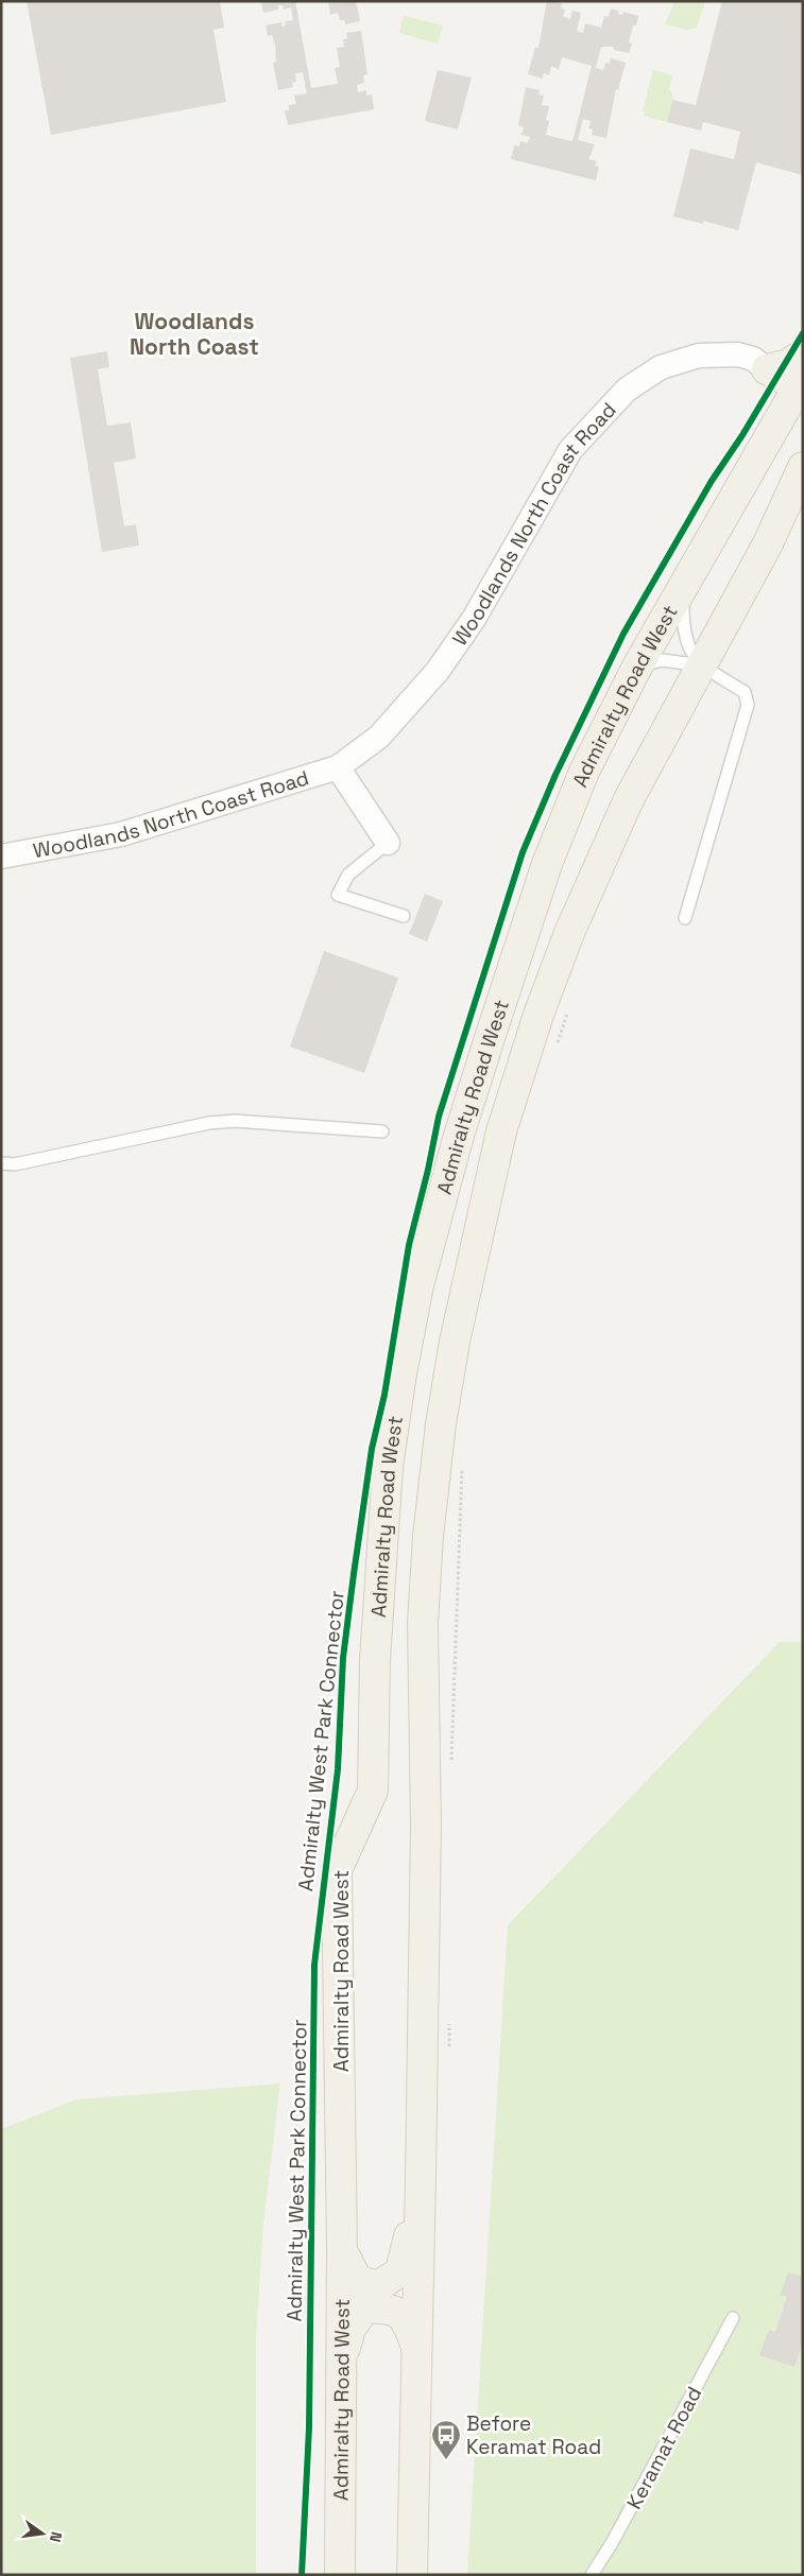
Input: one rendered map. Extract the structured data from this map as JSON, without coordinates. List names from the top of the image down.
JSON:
{
  "streets": {
    "main road": ["Admiralty Road West"],
    "street": ["Woodlands North Coast Road"],
    "lane": ["Keramat Road"],
    "cycle path": ["Admiralty West Park Connector"]
  },
  "districts": ["Woodlands North Coast"],
  "places": {
    "bus stop": ["Before Keramat Road"]
  },
  "north": "right"
}
